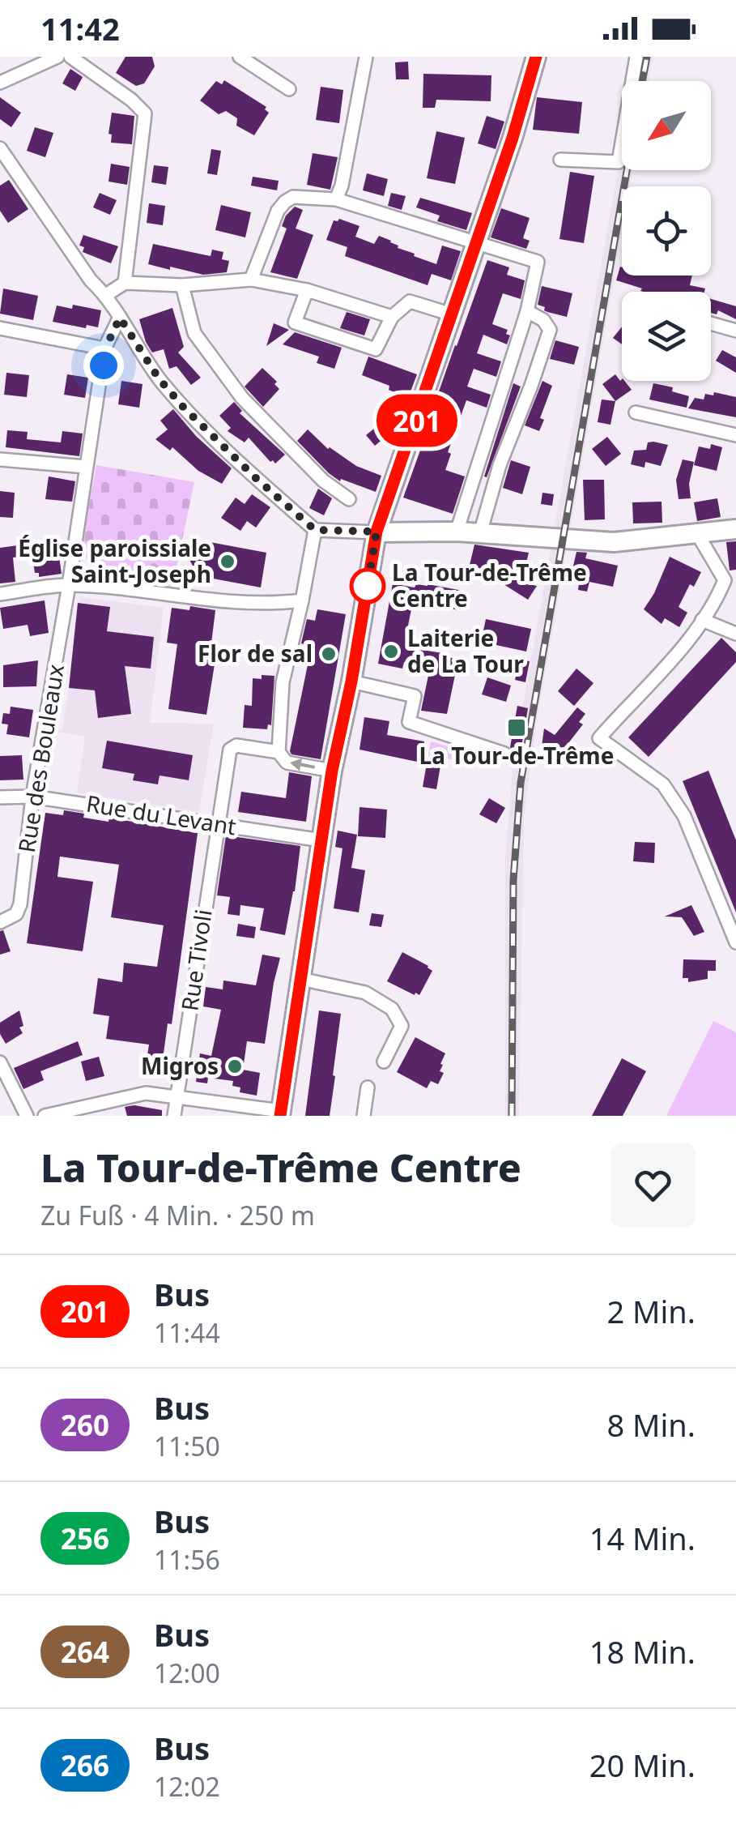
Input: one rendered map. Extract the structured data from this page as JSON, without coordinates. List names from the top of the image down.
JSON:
{
  "streets": {
    "street": ["Rue des Bouleaux", "Rue du Levant", "Rue Tivoli"]
  },
  "crossings": [
    ["Rue des Bouleaux", "Rue du Levant"],
    ["Rue du Levant", "Rue Tivoli"]
  ],
  "places": {
    "other": [
      "Église paroissiale Saint-Joseph",
      "La Tour-de-Trême Centre",
      "Laiterie de La Tour",
      "Flor de sal",
      "Migros"
    ],
    "transit": ["La Tour-de-Trême"]
  },
  "lines": ["bus line 201"],
  "north": "bottom left",
  "page": {
    "status": "11:42",
    "on_map": "201",
    "heading": ["La Tour-de-Trême Centre", "Zu Fuß · 4 Min. · 250 m"],
    "list": [
      {
        "mark": "201",
        "name": "Bus",
        "note": "11:44",
        "value": "2 Min."
      },
      {
        "mark": "260",
        "name": "Bus",
        "note": "11:50",
        "value": "8 Min."
      },
      {
        "mark": "256",
        "name": "Bus",
        "note": "11:56",
        "value": "14 Min."
      },
      {
        "mark": "264",
        "name": "Bus",
        "note": "12:00",
        "value": "18 Min."
      },
      {
        "mark": "266",
        "name": "Bus",
        "note": "12:02",
        "value": "20 Min."
      }
    ]
  }
}
